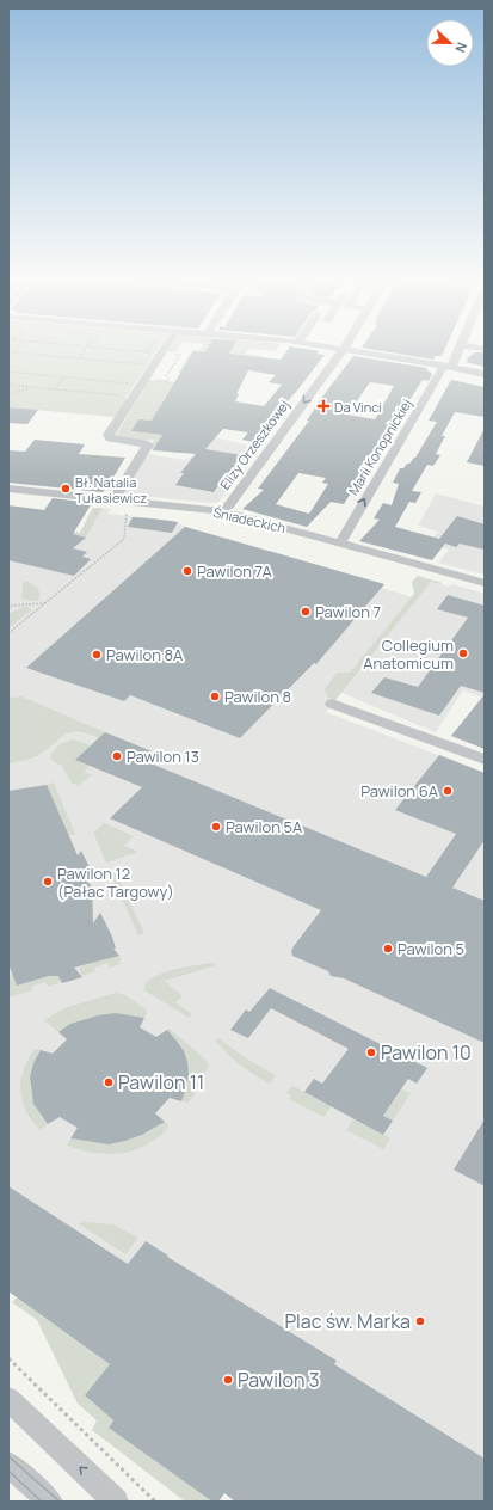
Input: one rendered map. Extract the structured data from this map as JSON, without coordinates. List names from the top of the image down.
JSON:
{
  "streets": {
    "street": ["Elizy Orzeszkowej", "Marii Konopnickiej", "Śniadeckich"]
  },
  "crossings": [
    ["Elizy Orzeszkowej", "Śniadeckich"],
    ["Marii Konopnickiej", "Śniadeckich"]
  ],
  "one_way": ["Elizy Orzeszkowej", "Marii Konopnickiej"],
  "places": {
    "health": ["Da Vinci"],
    "other": [
      "Bł. Natalia Tułasiewicz",
      "Pawilon 7A",
      "Pawilon 7",
      "Collegium Anatomicum",
      "Pawilon 8A",
      "Pawilon 8",
      "Pawilon 13",
      "Pawilon 6A",
      "Pawilon 5A",
      "Pawilon 12 (Pałac Targowy)",
      "Pawilon 5",
      "Pawilon 10",
      "Pawilon 11",
      "Plac św. Marka",
      "Pawilon 3"
    ]
  },
  "north": "right"
}
